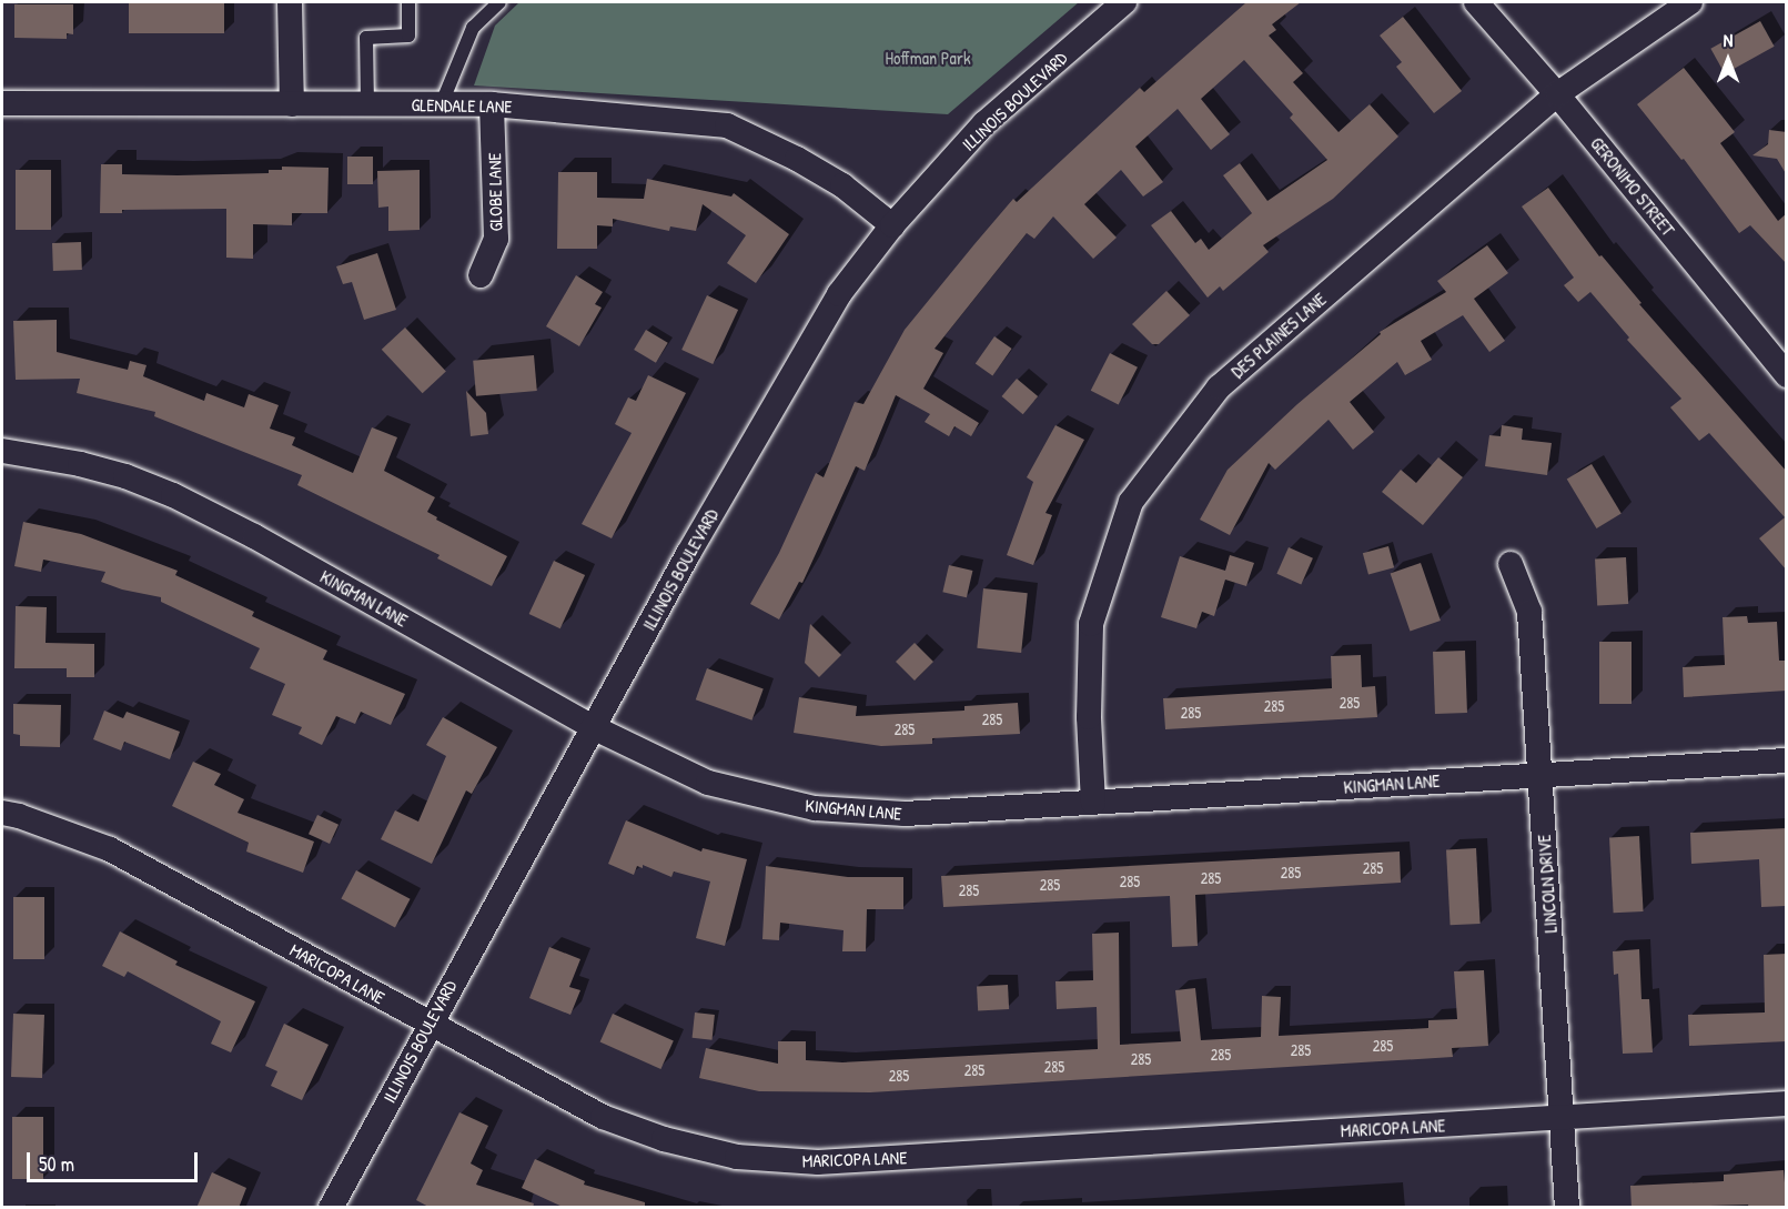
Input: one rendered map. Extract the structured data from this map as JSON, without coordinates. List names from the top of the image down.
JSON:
{
  "streets": {
    "street": [
      "ILLINOIS BOULEVARD",
      "GLENDALE LANE",
      "GERONIMO STREET",
      "GLOBE LANE",
      "DES PLAINES LANE",
      "KINGMAN LANE",
      "LINCOLN DRIVE",
      "MARICOPA LANE"
    ]
  },
  "crossings": [
    ["ILLINOIS BOULEVARD", "GLENDALE LANE"],
    ["ILLINOIS BOULEVARD", "KINGMAN LANE"],
    ["ILLINOIS BOULEVARD", "MARICOPA LANE"],
    ["GLENDALE LANE", "GLOBE LANE"],
    ["GERONIMO STREET", "DES PLAINES LANE"],
    ["DES PLAINES LANE", "KINGMAN LANE"],
    ["KINGMAN LANE", "LINCOLN DRIVE"],
    ["LINCOLN DRIVE", "MARICOPA LANE"]
  ],
  "parks": ["Hoffman Park"],
  "house_numbers": [
    "285",
    "285",
    "285",
    "285",
    "285",
    "285",
    "285",
    "285",
    "285",
    "285",
    "285",
    "285",
    "285",
    "285",
    "285",
    "285",
    "285",
    "285"
  ],
  "scale_bar": "50 m",
  "north": "top"
}
